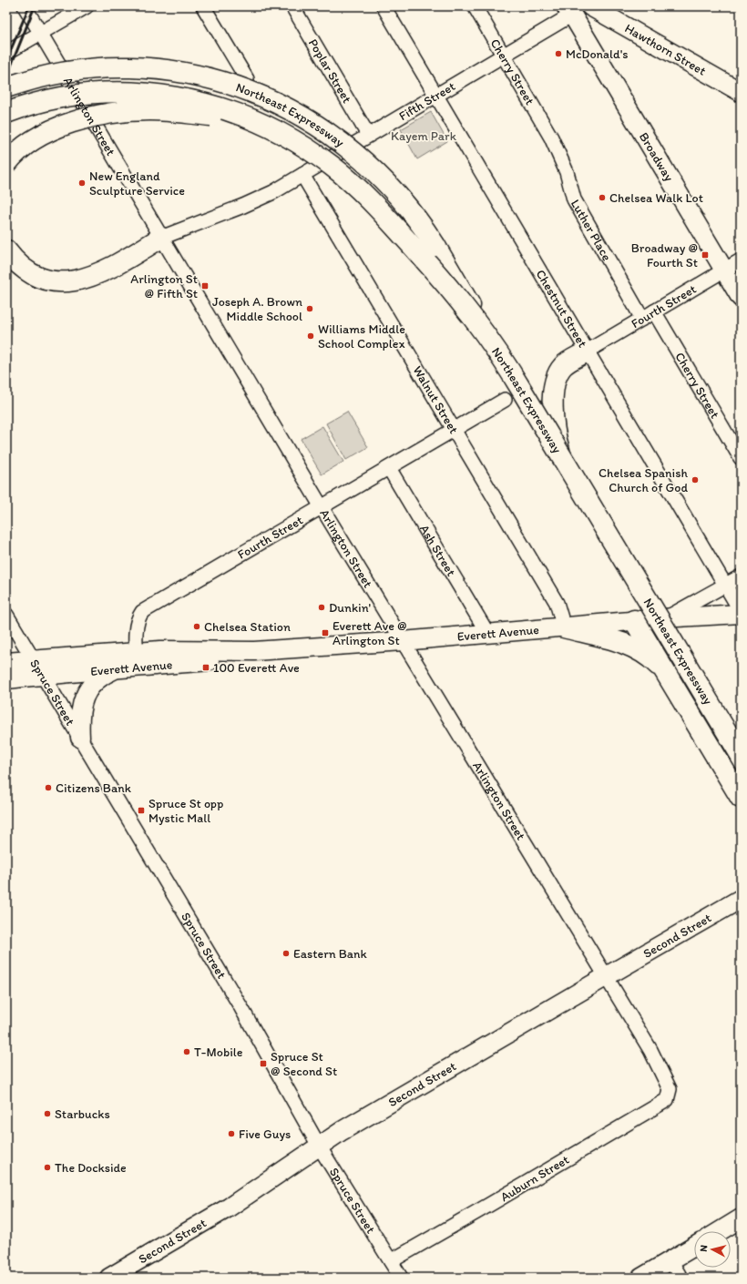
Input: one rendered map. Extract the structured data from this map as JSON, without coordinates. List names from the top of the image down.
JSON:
{
  "streets": {
    "highway": ["Northeast Expressway"],
    "main road": [
      "Hawthorn Street",
      "Broadway",
      "Everett Avenue",
      "Second Street"
    ],
    "street": [
      "Poplar Street",
      "Cherry Street",
      "Fifth Street",
      "Arlington Street",
      "Luther Place",
      "Fourth Street",
      "Chestnut Street",
      "Walnut Street",
      "Ash Street",
      "Spruce Street",
      "Auburn Street"
    ]
  },
  "crossings": [
    ["Poplar Street", "Fifth Street"],
    ["Cherry Street", "Fifth Street"],
    ["Cherry Street", "Luther Place"],
    ["Cherry Street", "Fourth Street"],
    ["Fifth Street", "Arlington Street"],
    ["Fifth Street", "Broadway"],
    ["Fifth Street", "Chestnut Street"],
    ["Fifth Street", "Walnut Street"],
    ["Arlington Street", "Fourth Street"],
    ["Arlington Street", "Everett Avenue"],
    ["Arlington Street", "Second Street"],
    ["Arlington Street", "Auburn Street"],
    ["Broadway", "Fourth Street"],
    ["Luther Place", "Fourth Street"],
    ["Fourth Street", "Chestnut Street"],
    ["Fourth Street", "Walnut Street"],
    ["Fourth Street", "Ash Street"],
    ["Fourth Street", "Everett Avenue"],
    ["Walnut Street", "Everett Avenue"],
    ["Ash Street", "Everett Avenue"],
    ["Everett Avenue", "Spruce Street"],
    ["Spruce Street", "Second Street"],
    ["Spruce Street", "Auburn Street"]
  ],
  "parks": ["Kayem Park"],
  "places": {
    "other": [
      "McDonald's",
      "New England Sculpture Service",
      "Chelsea Walk Lot",
      "Joseph A. Brown Middle School",
      "Williams Middle School Complex",
      "Chelsea Spanish Church of God",
      "Dunkin'",
      "Chelsea Station",
      "Citizens Bank",
      "Eastern Bank",
      "T-Mobile",
      "Starbucks",
      "Five Guys",
      "The Dockside"
    ],
    "transit": [
      "Broadway @ Fourth St",
      "Arlington St @ Fifth St",
      "Everett Ave @ Arlington St",
      "100 Everett Ave",
      "Spruce St opp Mystic Mall",
      "Spruce St @ Second St"
    ]
  },
  "north": "left"
}
